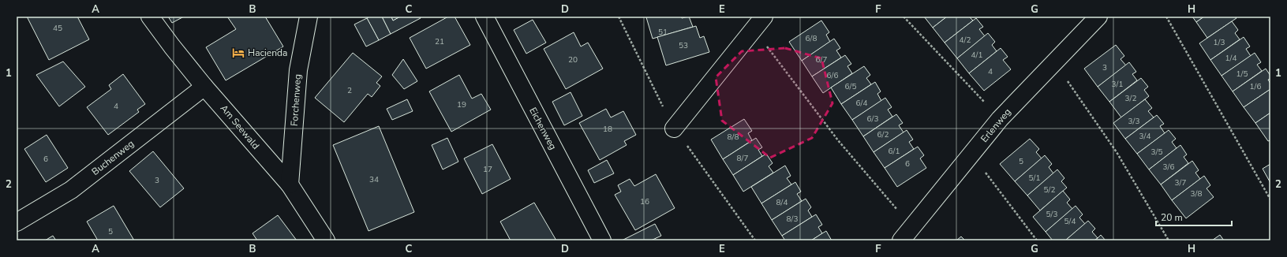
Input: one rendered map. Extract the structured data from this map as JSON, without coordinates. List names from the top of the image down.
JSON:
{
  "streets": {
    "street": [
      "Forchenweg",
      "Erlenweg",
      "Am Seewald",
      "Eichenweg",
      "Buchenweg"
    ]
  },
  "crossings": [
    ["Forchenweg", "Am Seewald"],
    ["Am Seewald", "Buchenweg"]
  ],
  "places": {
    "hotel": ["Hacienda"]
  },
  "house_numbers": [
    "45",
    "51",
    "6/8",
    "4/2",
    "21",
    "1/3",
    "53",
    "4/1",
    "1/4",
    "20",
    "6/7",
    "3",
    "4",
    "1/5",
    "6/6",
    "3/1",
    "6/5",
    "1/6",
    "2",
    "3/2",
    "6/4",
    "19",
    "4",
    "6/3",
    "3/3",
    "18",
    "6/2",
    "3/4",
    "8/8",
    "6/1",
    "3/5",
    "8/7",
    "6",
    "5",
    "6",
    "3/6",
    "17",
    "5/1",
    "34",
    "3",
    "3/7",
    "5/2",
    "3/8",
    "16",
    "8/4",
    "5/3",
    "8/3",
    "5/4",
    "5"
  ],
  "scale_bar": "20 m",
  "grid": {
    "columns": [
      "A",
      "B",
      "C",
      "D",
      "E",
      "F",
      "G",
      "H"
    ],
    "rows": ["1", "2"]
  }
}
